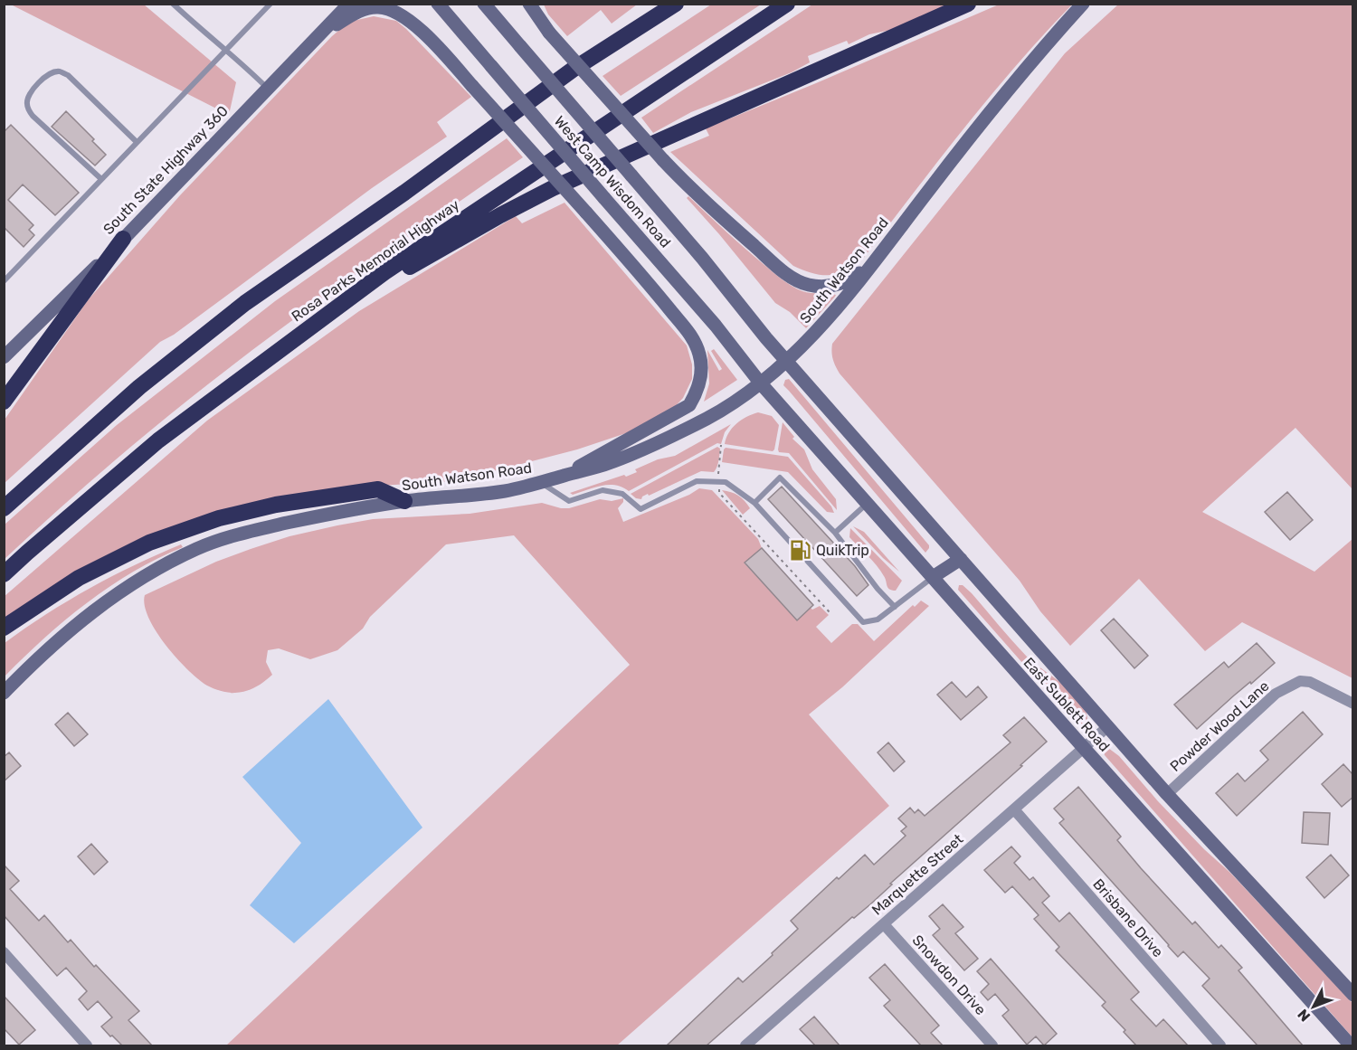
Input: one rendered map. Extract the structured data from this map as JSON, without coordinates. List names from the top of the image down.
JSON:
{
  "streets": {
    "highway": ["Rosa Parks Memorial Highway"],
    "main road": [
      "South State Highway 360",
      "West Camp Wisdom Road",
      "South Watson Road",
      "East Sublett Road"
    ],
    "street": [
      "Powder Wood Lane",
      "Marquette Street",
      "Brisbane Drive",
      "Snowdon Drive"
    ]
  },
  "crossings": [
    ["West Camp Wisdom Road", "South Watson Road"],
    ["West Camp Wisdom Road", "East Sublett Road"],
    ["South Watson Road", "East Sublett Road"],
    ["East Sublett Road", "Powder Wood Lane"],
    ["East Sublett Road", "Marquette Street"],
    ["Marquette Street", "Brisbane Drive"],
    ["Marquette Street", "Snowdon Drive"]
  ],
  "places": {
    "fuel station": ["QuikTrip"]
  },
  "north": "bottom left"
}
